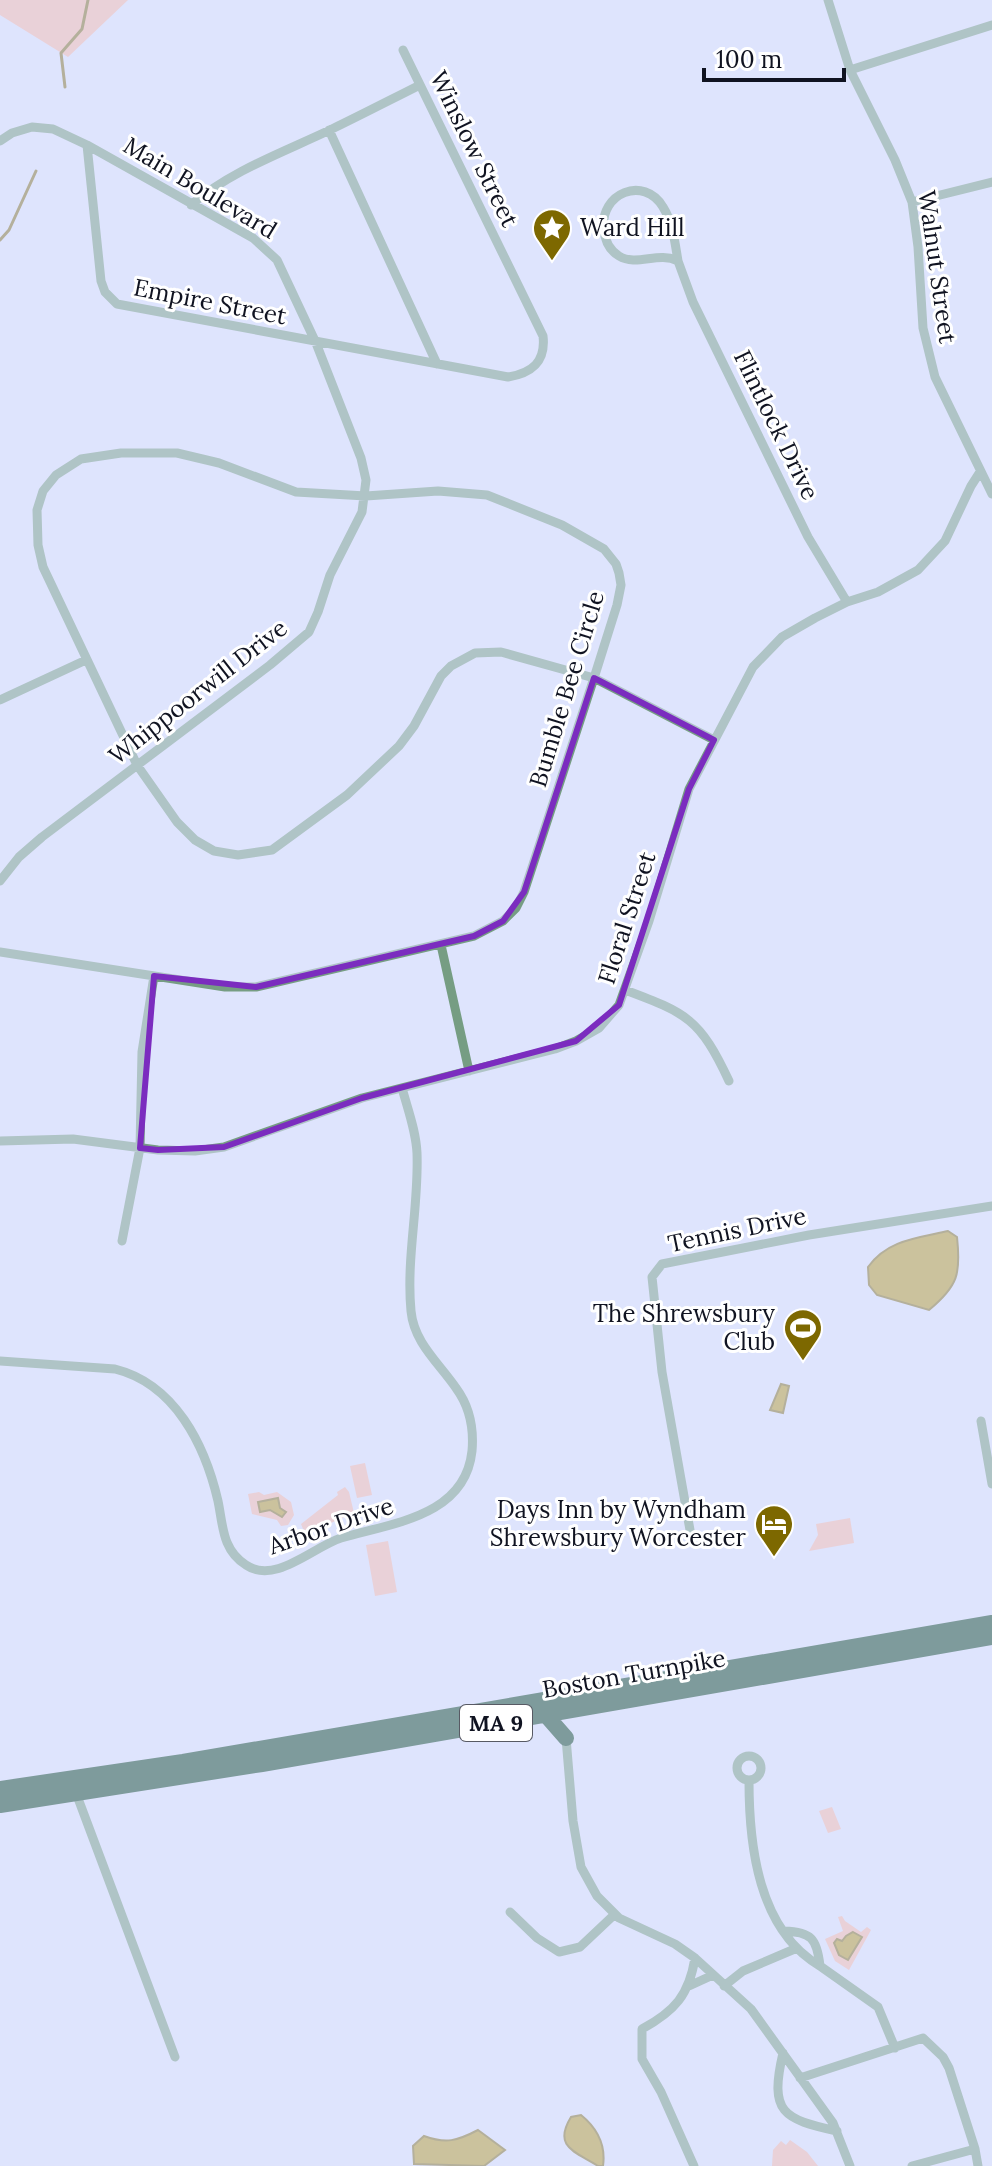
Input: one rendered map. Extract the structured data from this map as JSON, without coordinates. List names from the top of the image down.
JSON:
{
  "streets": {
    "highway": ["Boston Turnpike", "MA 9"],
    "street": [
      "Winslow Street",
      "Main Boulevard",
      "Walnut Street",
      "Empire Street",
      "Flintlock Drive",
      "Bumble Bee Circle",
      "Whippoorwill Drive",
      "Floral Street",
      "Tennis Drive",
      "Arbor Drive"
    ]
  },
  "crossings": [
    ["Winslow Street", "Main Boulevard"],
    ["Winslow Street", "Empire Street"],
    ["Main Boulevard", "Empire Street"],
    ["Main Boulevard", "Bumble Bee Circle"],
    ["Main Boulevard", "Whippoorwill Drive"],
    ["Walnut Street", "Floral Street"],
    ["Flintlock Drive", "Floral Street"],
    ["Bumble Bee Circle", "Whippoorwill Drive"],
    ["Bumble Bee Circle", "Floral Street"],
    ["Floral Street", "Arbor Drive"]
  ],
  "places": {
    "place": ["Ward Hill"],
    "sports": ["The Shrewsbury Club"],
    "hotel": ["Days Inn by Wyndham Shrewsbury Worcester"]
  },
  "scale_bar": "100 m"
}
